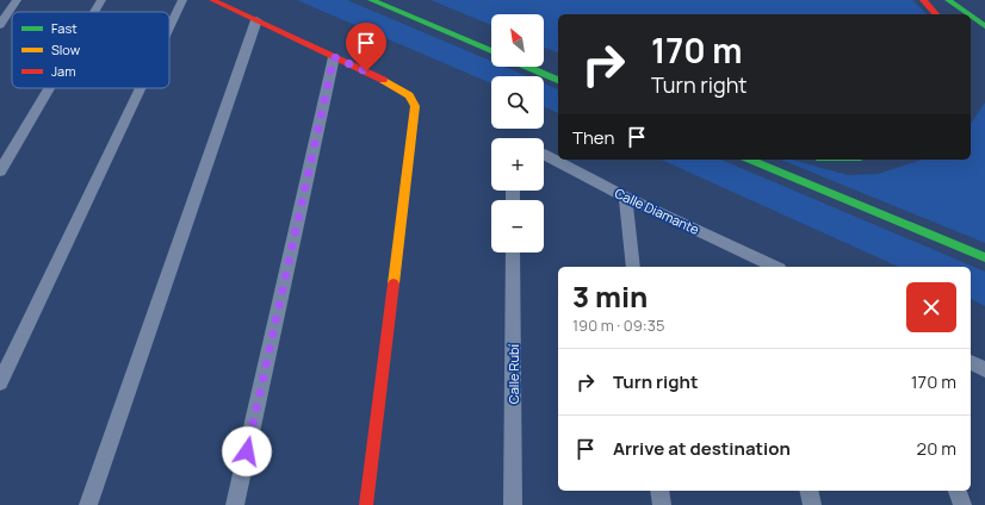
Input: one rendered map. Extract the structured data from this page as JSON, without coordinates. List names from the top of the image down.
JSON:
{
  "streets": {
    "street": ["Calle Diamante", "Calle Rubí"]
  },
  "legend": ["Fast", "Slow", "Jam"],
  "north": "top left",
  "page": {
    "map_buttons": ["+", "−"],
    "turn": ["170 m", "Turn right"],
    "then": "Then",
    "heading": ["3 min", "190 m · 09:35"],
    "list": [
      {
        "name": "Turn right",
        "value": "170 m"
      },
      {
        "name": "Arrive at destination",
        "value": "20 m"
      }
    ]
  }
}
